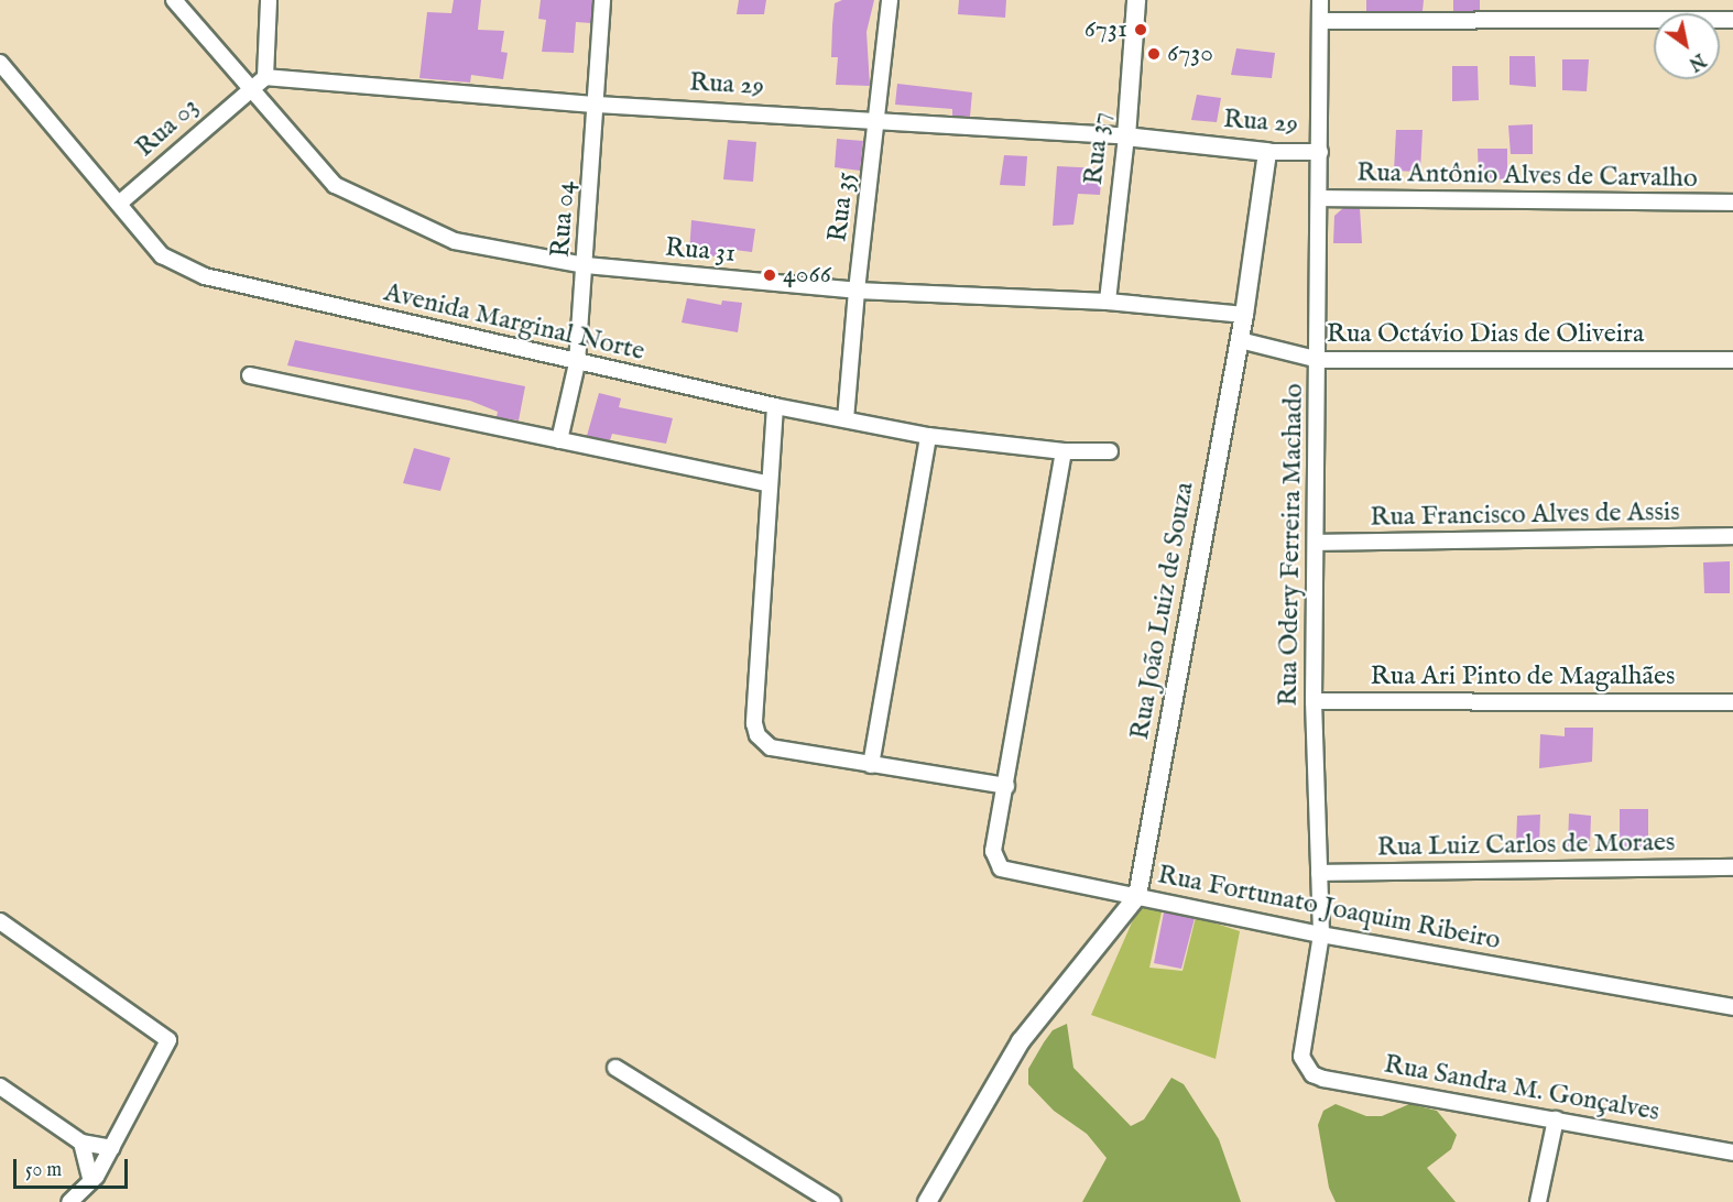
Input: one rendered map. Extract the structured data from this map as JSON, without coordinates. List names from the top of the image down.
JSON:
{
  "streets": {
    "street": [
      "Rua 29",
      "Rua 03",
      "Rua 37",
      "Rua Antônio Alves de Carvalho",
      "Rua 35",
      "Rua 04",
      "Rua 31",
      "Avenida Marginal Norte",
      "Rua Octávio Dias de Oliveira",
      "Rua Francisco Alves de Assis",
      "Rua Odery Ferreira Machado",
      "Rua João Luiz de Souza",
      "Rua Ari Pinto de Magalhães",
      "Rua Luiz Carlos de Moraes",
      "Rua Fortunato Joaquim Ribeiro",
      "Rua Sandra M. Gonçalves"
    ]
  },
  "crossings": [
    ["Rua 29", "Rua 37"],
    ["Rua 29", "Rua 35"],
    ["Rua 29", "Rua 04"],
    ["Rua 29", "Rua Odery Ferreira Machado"],
    ["Rua 29", "Rua João Luiz de Souza"],
    ["Rua 03", "Rua 31"],
    ["Rua 03", "Avenida Marginal Norte"],
    ["Rua 37", "Rua 31"],
    ["Rua Antônio Alves de Carvalho", "Rua Odery Ferreira Machado"],
    ["Rua 35", "Rua 31"],
    ["Rua 35", "Avenida Marginal Norte"],
    ["Rua 04", "Rua 31"],
    ["Rua 04", "Avenida Marginal Norte"],
    ["Rua 31", "Rua João Luiz de Souza"],
    ["Rua Octávio Dias de Oliveira", "Rua Odery Ferreira Machado"],
    ["Rua Octávio Dias de Oliveira", "Rua João Luiz de Souza"],
    ["Rua Francisco Alves de Assis", "Rua Odery Ferreira Machado"],
    ["Rua Odery Ferreira Machado", "Rua Ari Pinto de Magalhães"],
    ["Rua Odery Ferreira Machado", "Rua Luiz Carlos de Moraes"],
    ["Rua Odery Ferreira Machado", "Rua Fortunato Joaquim Ribeiro"],
    ["Rua Odery Ferreira Machado", "Rua Sandra M. Gonçalves"],
    ["Rua João Luiz de Souza", "Rua Fortunato Joaquim Ribeiro"]
  ],
  "places": ["6731", "6730", "4066"],
  "scale_bar": "50 m",
  "north": "bottom right"
}
